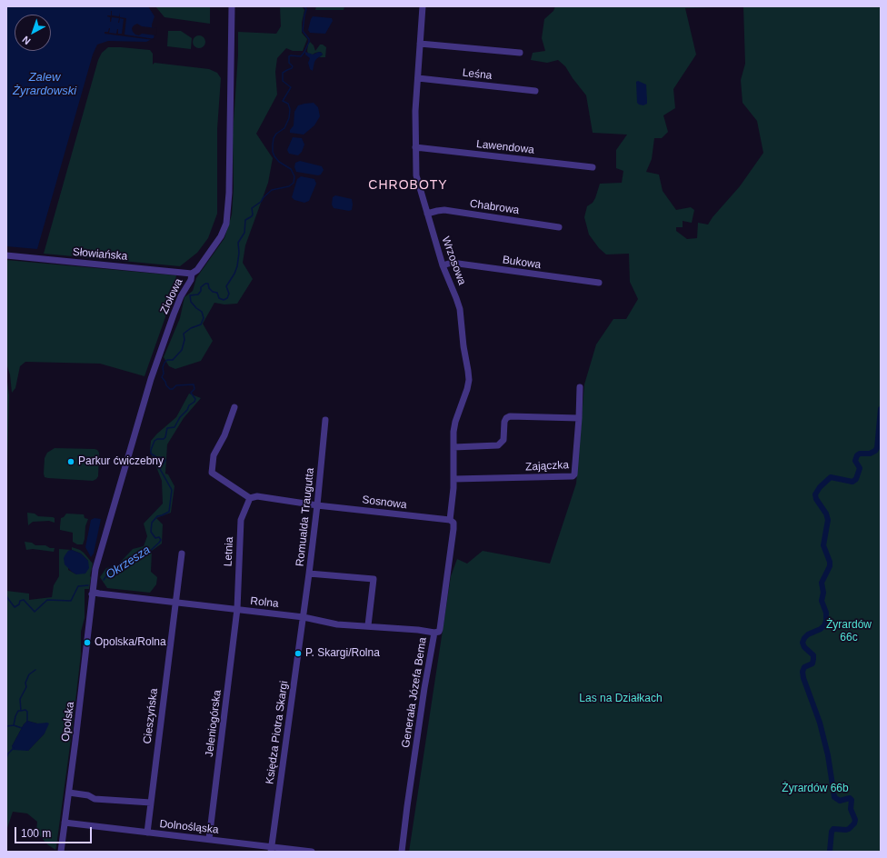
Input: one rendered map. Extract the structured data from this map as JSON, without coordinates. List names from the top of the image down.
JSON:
{
  "streets": {
    "street": [
      "Leśna",
      "Lawendowa",
      "Chabrowa",
      "Słowiańska",
      "Wrzosowa",
      "Bukowa",
      "Ziołowa",
      "Zajączka",
      "Sosnowa",
      "Romualda Traugutta",
      "Letnia",
      "Rolna",
      "Generała Józefa Bema",
      "Cieszyńska",
      "Opolska",
      "Jeleniogórska",
      "Księdza Piotra Skargi",
      "Dolnośląska"
    ]
  },
  "crossings": [
    ["Leśna", "Wrzosowa"],
    ["Lawendowa", "Wrzosowa"],
    ["Chabrowa", "Wrzosowa"],
    ["Słowiańska", "Ziołowa"],
    ["Wrzosowa", "Bukowa"],
    ["Wrzosowa", "Zajączka"],
    ["Wrzosowa", "Sosnowa"],
    ["Wrzosowa", "Generała Józefa Bema"],
    ["Ziołowa", "Rolna"],
    ["Ziołowa", "Opolska"],
    ["Sosnowa", "Romualda Traugutta"],
    ["Sosnowa", "Letnia"],
    ["Sosnowa", "Generała Józefa Bema"],
    ["Romualda Traugutta", "Rolna"],
    ["Romualda Traugutta", "Księdza Piotra Skargi"],
    ["Letnia", "Rolna"],
    ["Letnia", "Jeleniogórska"],
    ["Rolna", "Generała Józefa Bema"],
    ["Rolna", "Cieszyńska"],
    ["Rolna", "Opolska"],
    ["Rolna", "Jeleniogórska"],
    ["Rolna", "Księdza Piotra Skargi"],
    ["Cieszyńska", "Dolnośląska"],
    ["Opolska", "Dolnośląska"],
    ["Jeleniogórska", "Dolnośląska"],
    ["Księdza Piotra Skargi", "Dolnośląska"]
  ],
  "districts": ["CHROBOTY"],
  "water": ["Zalew Żyrardowski", "Okrzesza"],
  "parks": ["Żyrardów 66c", "Las na Działkach", "Żyrardów 66b"],
  "places": ["Parkur ćwiczebny", "Opolska/Rolna", "P. Skargi/Rolna"],
  "scale_bar": "100 m",
  "north": "bottom left"
}
